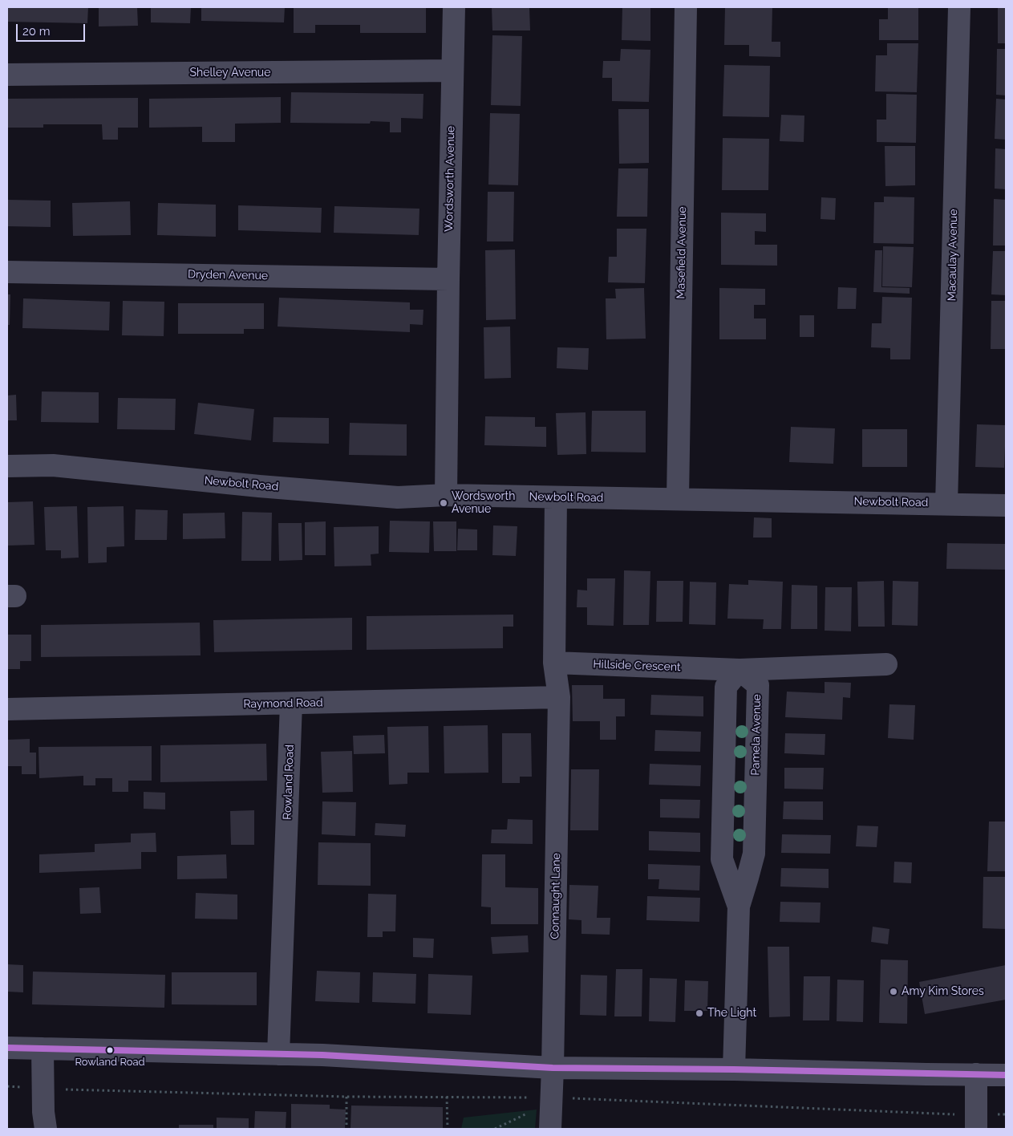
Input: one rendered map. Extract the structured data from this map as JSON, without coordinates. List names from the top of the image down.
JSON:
{
  "streets": {
    "street": [
      "Shelley Avenue",
      "Wordsworth Avenue",
      "Masefield Avenue",
      "Macaulay Avenue",
      "Dryden Avenue",
      "Newbolt Road",
      "Hillside Crescent",
      "Raymond Road",
      "Pamela Avenue",
      "Rowland Road",
      "Connaught Lane"
    ]
  },
  "crossings": [
    ["Shelley Avenue", "Wordsworth Avenue"],
    ["Wordsworth Avenue", "Dryden Avenue"],
    ["Wordsworth Avenue", "Newbolt Road"],
    ["Masefield Avenue", "Newbolt Road"],
    ["Macaulay Avenue", "Newbolt Road"],
    ["Hillside Crescent", "Pamela Avenue"],
    ["Hillside Crescent", "Connaught Lane"],
    ["Raymond Road", "Rowland Road"],
    ["Raymond Road", "Connaught Lane"]
  ],
  "places": [
    "Wordsworth Avenue",
    "Amy Kim Stores",
    "The Light",
    "Rowland Road"
  ],
  "scale_bar": "20 m"
}
